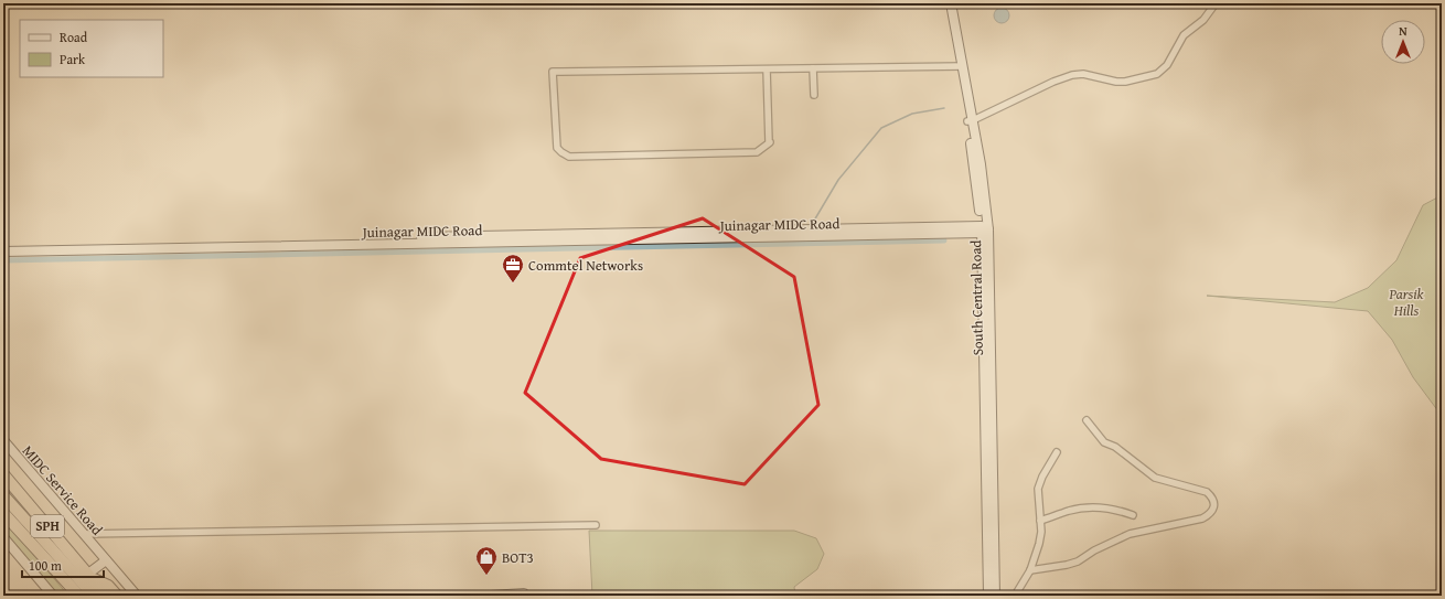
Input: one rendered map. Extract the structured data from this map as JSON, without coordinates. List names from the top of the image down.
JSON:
{
  "streets": {
    "highway": ["SPH"],
    "street": ["Juinagar MIDC Road", "South Central Road", "MIDC Service Road"]
  },
  "crossings": [
    ["Juinagar MIDC Road", "South Central Road"]
  ],
  "parks": ["Parsik Hills"],
  "places": {
    "office": ["Commtel Networks"],
    "shop": ["BOT3"]
  },
  "legend": ["Road", "Park"],
  "scale_bar": "100 m",
  "north": "top"
}
